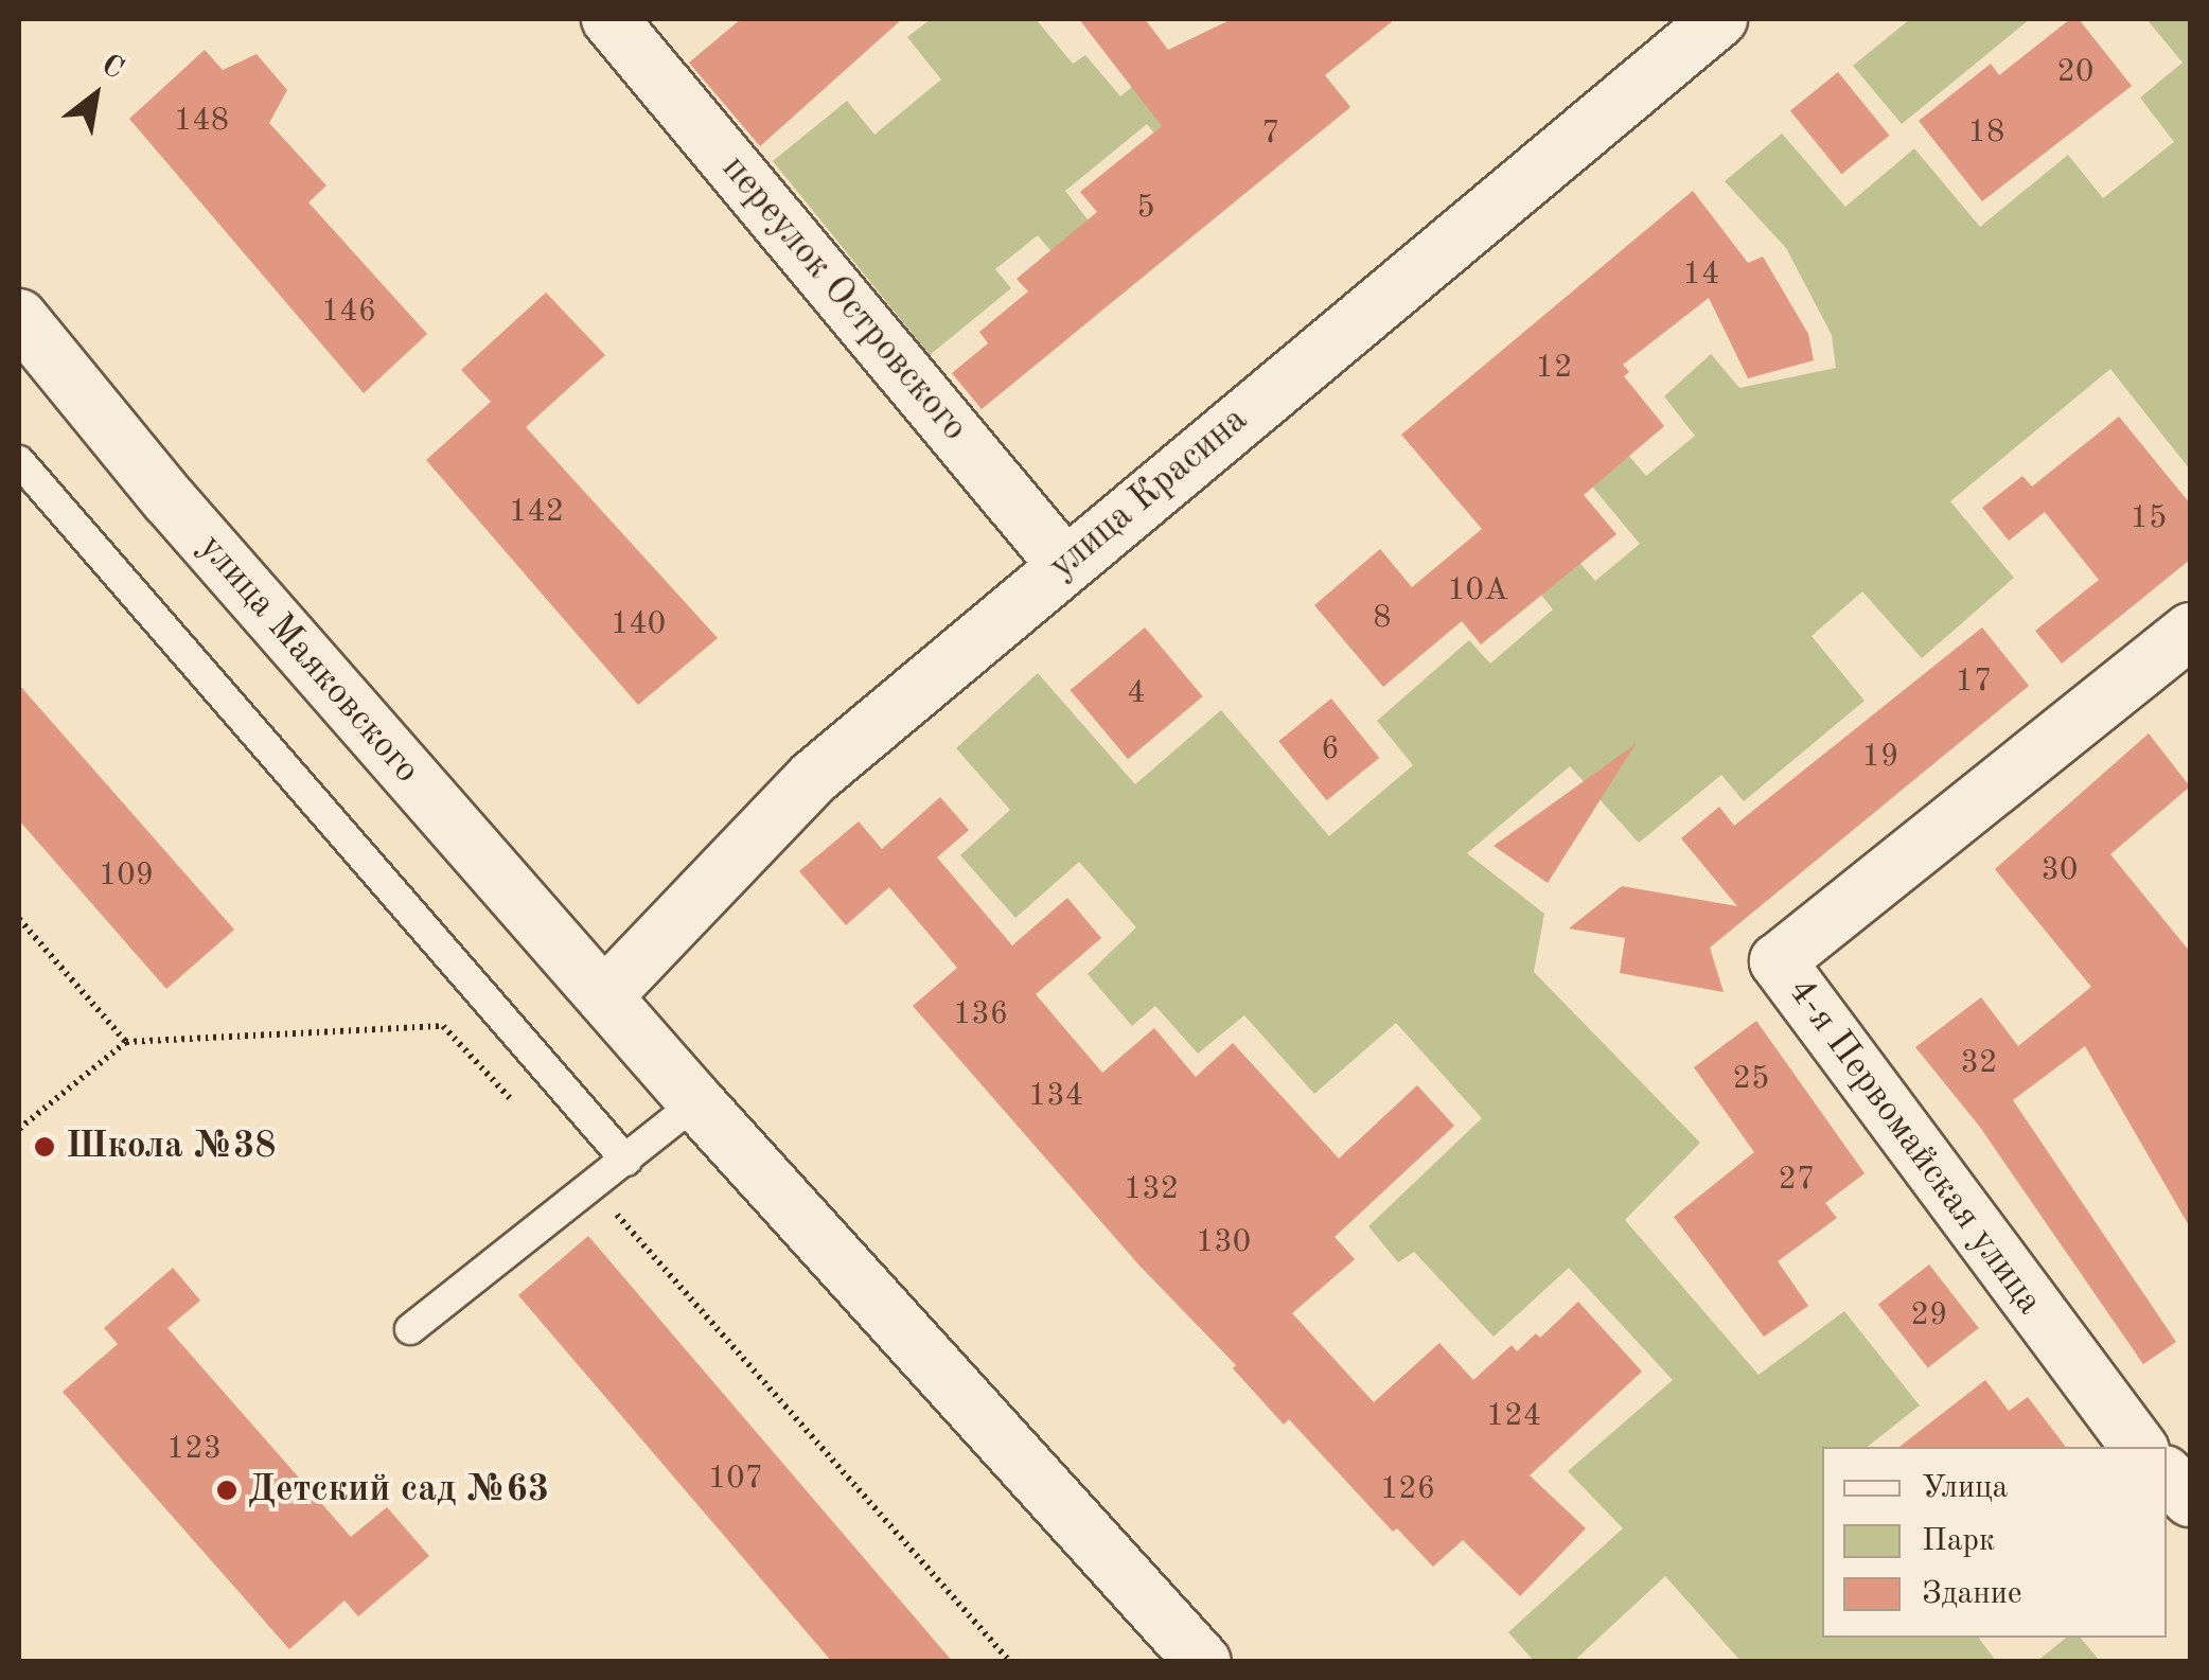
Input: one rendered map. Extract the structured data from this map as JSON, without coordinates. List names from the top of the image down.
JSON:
{
  "streets": {
    "street": [
      "переулок Островского",
      "улица Красина",
      "улица Маяковского",
      "4-я Первомайская улица"
    ]
  },
  "crossings": [
    ["переулок Островского", "улица Красина"],
    ["улица Красина", "улица Маяковского"]
  ],
  "places": ["Школа №38", "Детский сад №63"],
  "house_numbers": [
    "20",
    "148",
    "18",
    "7",
    "5",
    "14",
    "146",
    "12",
    "142",
    "15",
    "10А",
    "8",
    "140",
    "17",
    "4",
    "6",
    "19",
    "30",
    "109",
    "136",
    "32",
    "25",
    "134",
    "27",
    "132",
    "130",
    "29",
    "124",
    "123",
    "107",
    "126"
  ],
  "legend": ["Улица", "Парк", "Здание"],
  "north": "top right"
}
